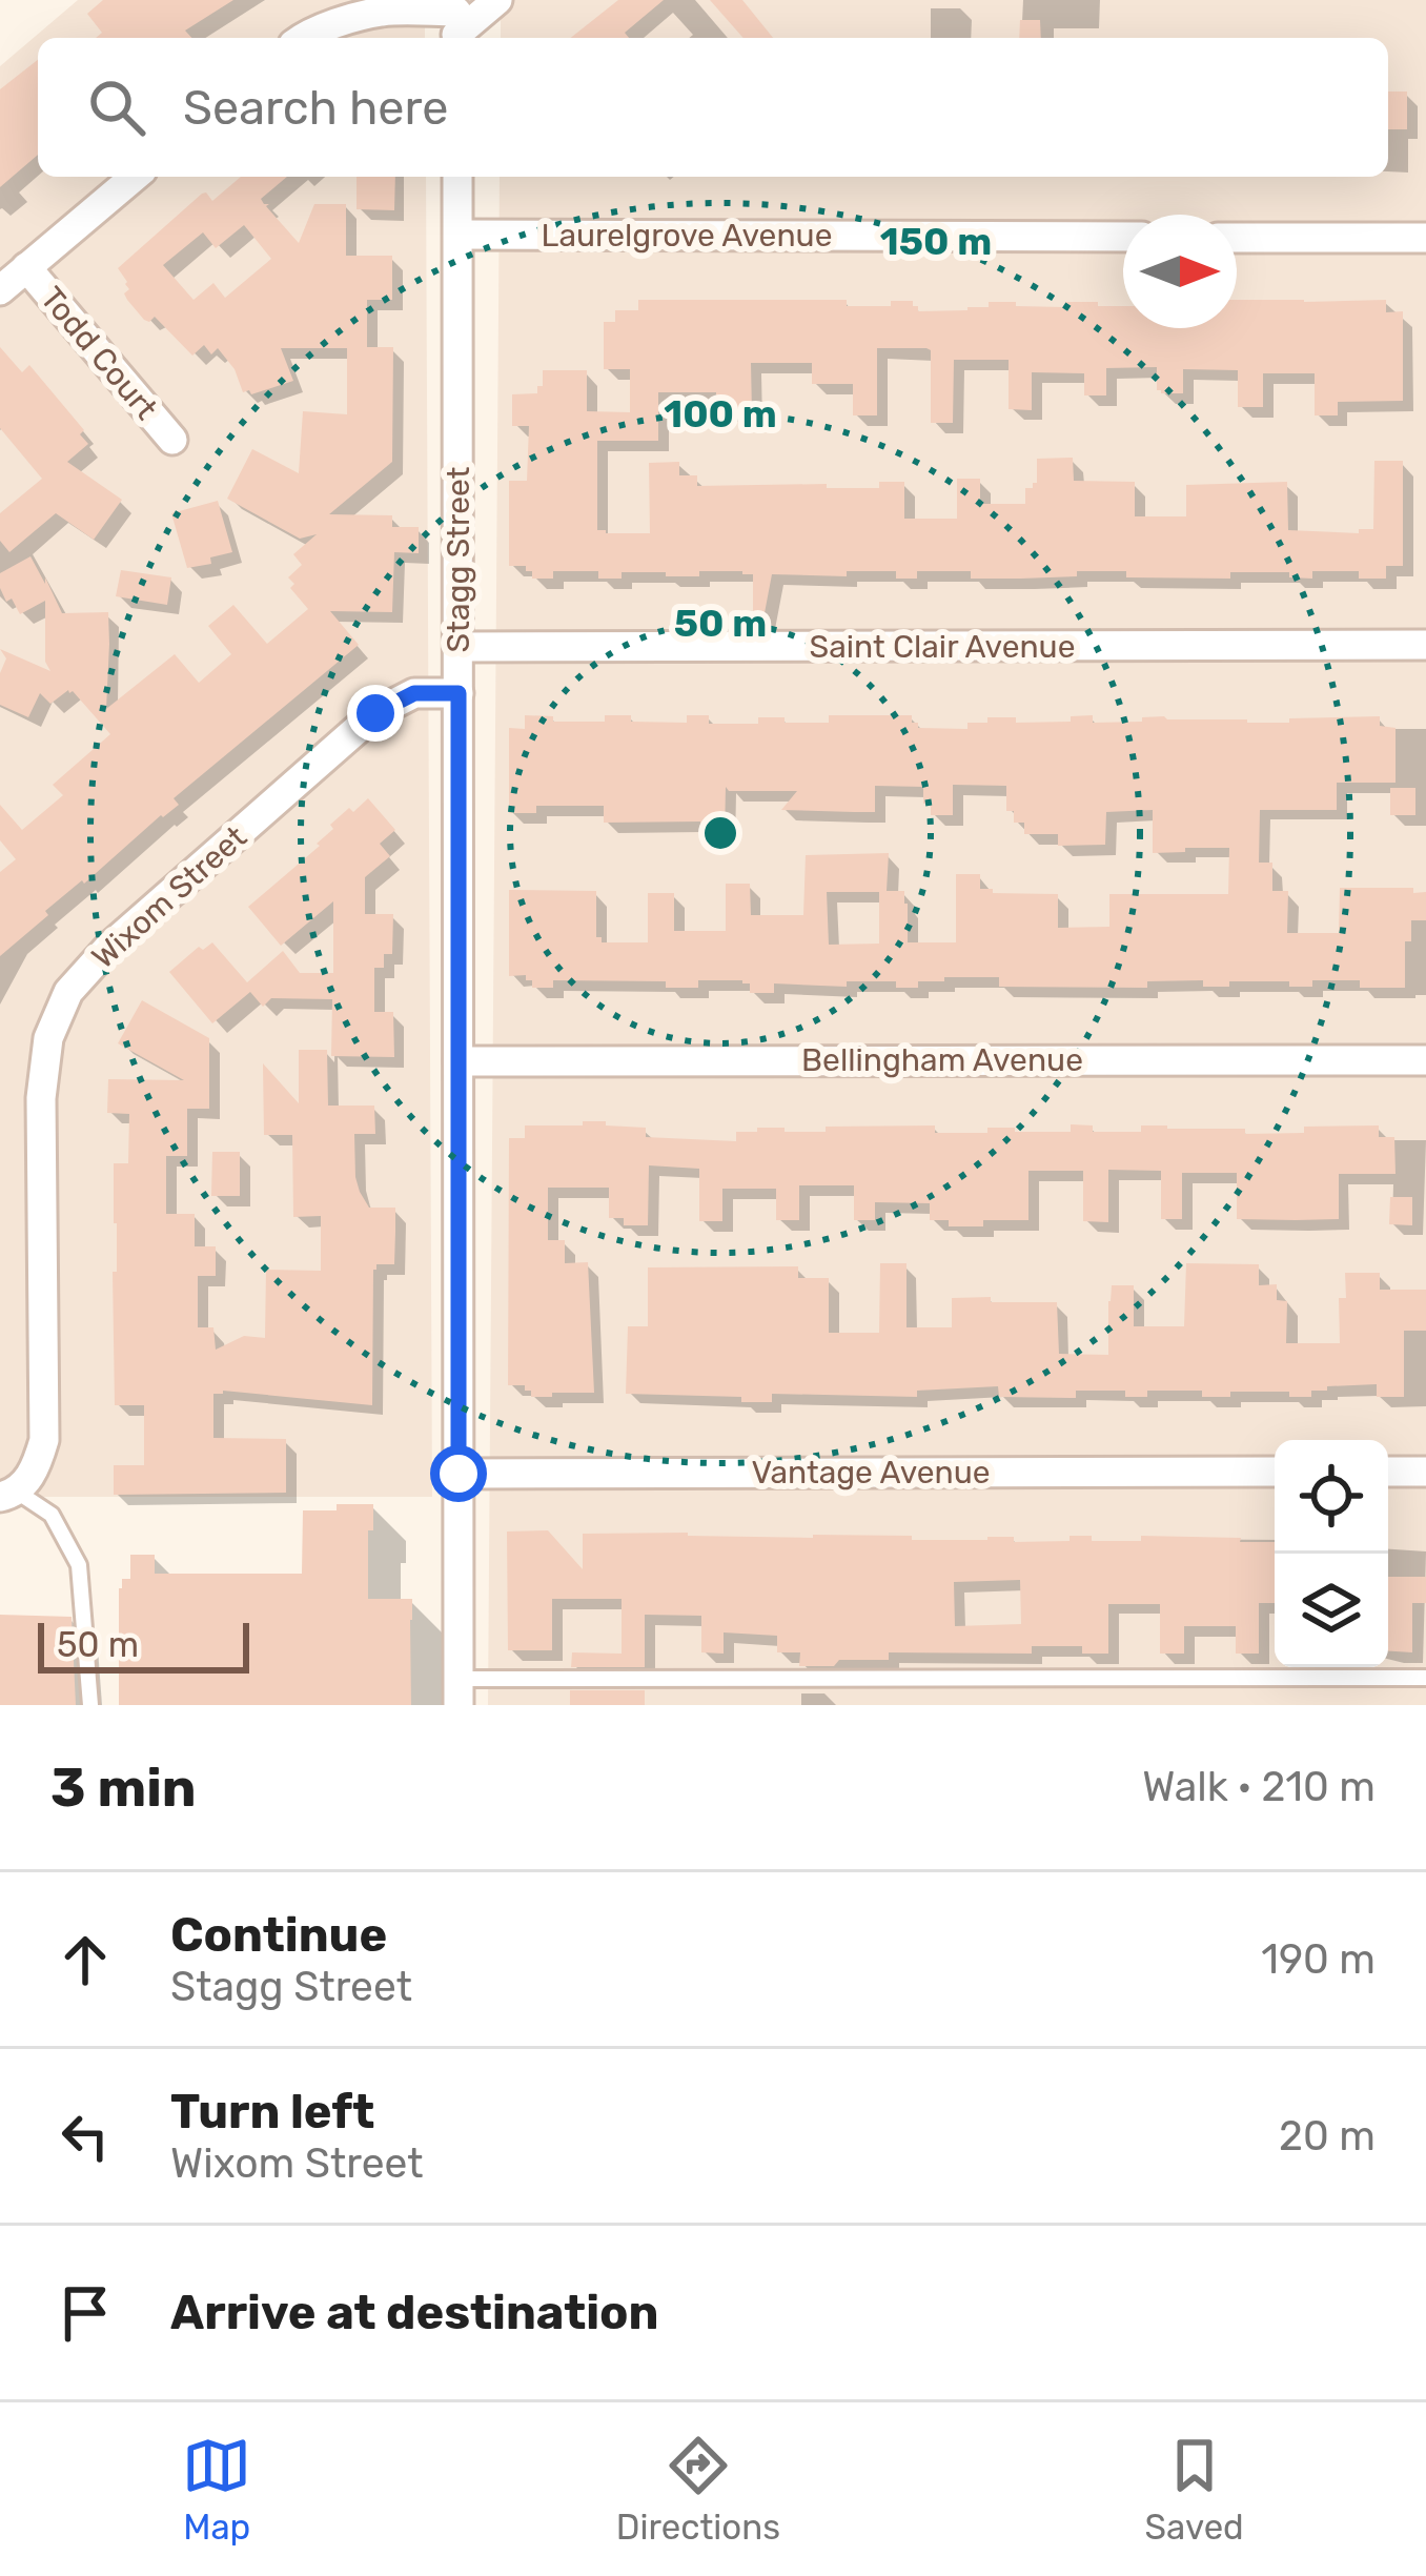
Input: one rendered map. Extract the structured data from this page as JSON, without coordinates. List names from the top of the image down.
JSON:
{
  "streets": {
    "street": [
      "Laurelgrove Avenue",
      "Todd Court",
      "Stagg Street",
      "Saint Clair Avenue",
      "Wixom Street",
      "Bellingham Avenue",
      "Vantage Avenue"
    ]
  },
  "crossings": [
    ["Laurelgrove Avenue", "Stagg Street"],
    ["Stagg Street", "Saint Clair Avenue"],
    ["Stagg Street", "Wixom Street"],
    ["Stagg Street", "Bellingham Avenue"],
    ["Stagg Street", "Vantage Avenue"]
  ],
  "scale_bar": "50 m",
  "north": "right",
  "page": {
    "search": "Search here",
    "scale": "50 m",
    "heading": ["3 min", "Walk · 210 m"],
    "list": [
      ["Continue", "Stagg Street", "190 m"],
      ["Turn left", "Wixom Street", "20 m"],
      "Arrive at destination"
    ],
    "nav": ["Map", "Directions", "Saved"]
  },
  "rings": ["150 m", "100 m", "50 m"]
}
